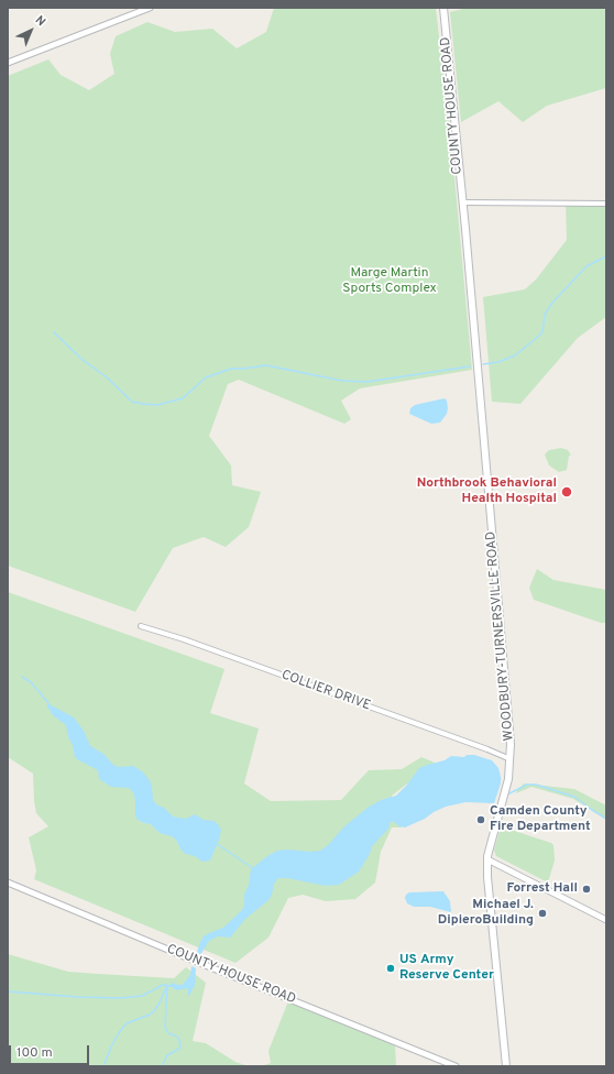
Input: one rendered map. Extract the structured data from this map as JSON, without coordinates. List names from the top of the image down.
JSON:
{
  "streets": {
    "main road": ["COUNTY HOUSE ROAD", "WOODBURY-TURNERSVILLE ROAD"],
    "street": ["COLLIER DRIVE"]
  },
  "crossings": [
    ["COUNTY HOUSE ROAD", "WOODBURY-TURNERSVILLE ROAD"],
    ["WOODBURY-TURNERSVILLE ROAD", "COLLIER DRIVE"]
  ],
  "parks": ["Marge Martin Sports Complex"],
  "places": [
    "Northbrook Behavioral Health Hospital",
    "Camden County Fire Department",
    "Forrest Hall",
    "Michael J. DipieroBuilding",
    "US Army Reserve Center"
  ],
  "scale_bar": "100 m",
  "north": "top right"
}
